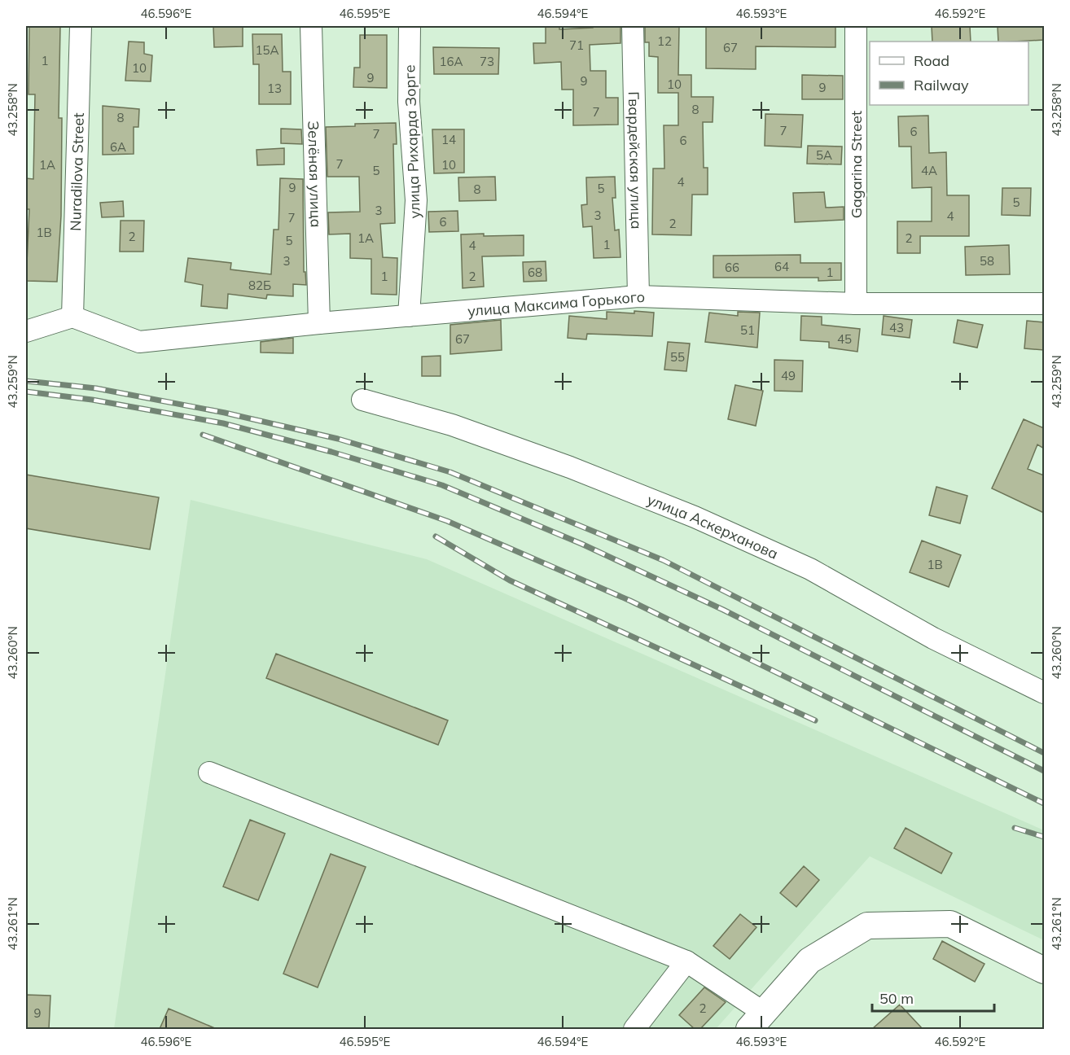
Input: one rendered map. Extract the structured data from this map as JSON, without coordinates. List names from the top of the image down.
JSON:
{
  "streets": {
    "street": [
      "улица Рихарда Зорге",
      "Гвардейская улица",
      "Gagarina Street",
      "Nuradilova Street",
      "Зелёная улица",
      "улица Максима Горького",
      "улица Аскерханова"
    ]
  },
  "crossings": [
    ["улица Рихарда Зорге", "улица Максима Горького"],
    ["Гвардейская улица", "улица Максима Горького"],
    ["Gagarina Street", "улица Максима Горького"],
    ["Nuradilova Street", "улица Максима Горького"],
    ["Зелёная улица", "улица Максима Горького"]
  ],
  "house_numbers": [
    "12",
    "71",
    "67",
    "15А",
    "1",
    "16А",
    "73",
    "10",
    "9",
    "9",
    "10",
    "9",
    "13",
    "8",
    "7",
    "8",
    "7",
    "6",
    "7",
    "14",
    "6",
    "6А",
    "5А",
    "7",
    "1А",
    "10",
    "5",
    "4А",
    "4",
    "9",
    "5",
    "8",
    "5",
    "3",
    "3",
    "4",
    "7",
    "6",
    "2",
    "1В",
    "2",
    "1А",
    "2",
    "5",
    "1",
    "4",
    "3",
    "58",
    "64",
    "66",
    "68",
    "1",
    "1",
    "2",
    "82Б",
    "43",
    "51",
    "67",
    "45",
    "55",
    "49",
    "1В",
    "2",
    "9"
  ],
  "legend": ["Road", "Railway"],
  "scale_bar": "50 m",
  "coordinates": [
    "46.596°E",
    "46.595°E",
    "46.594°E",
    "46.593°E",
    "46.592°E",
    "43.258°N",
    "43.259°N",
    "43.260°N",
    "43.261°N"
  ]
}
